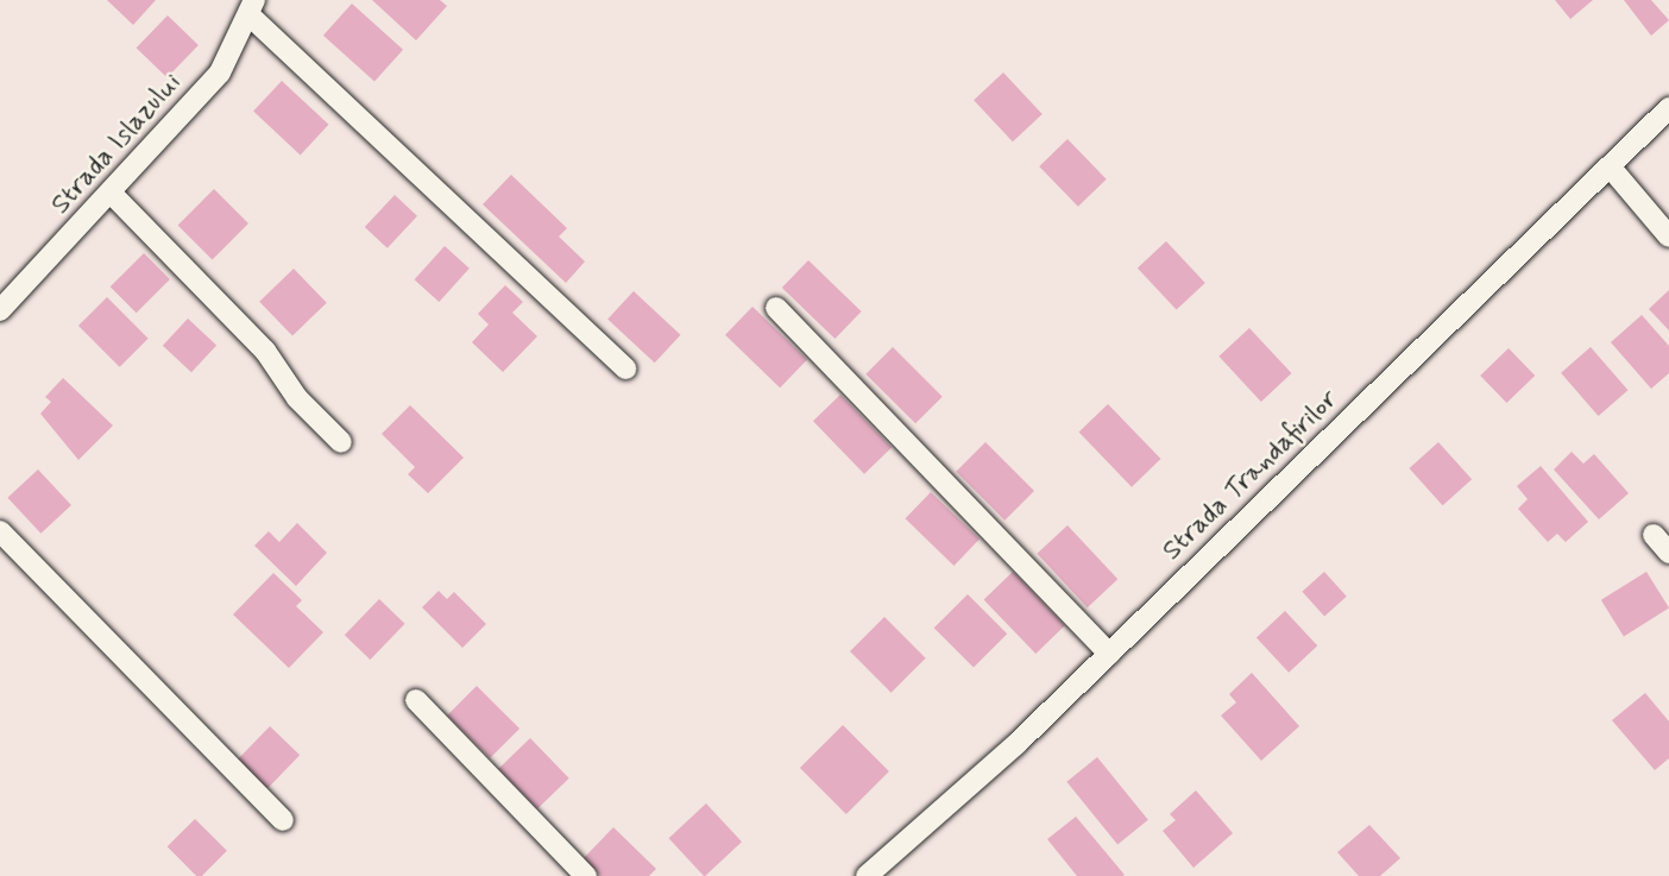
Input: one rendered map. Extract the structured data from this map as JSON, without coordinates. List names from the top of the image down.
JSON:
{
  "streets": {
    "street": ["Strada Islazului", "Strada Trandafirilor"]
  }
}
